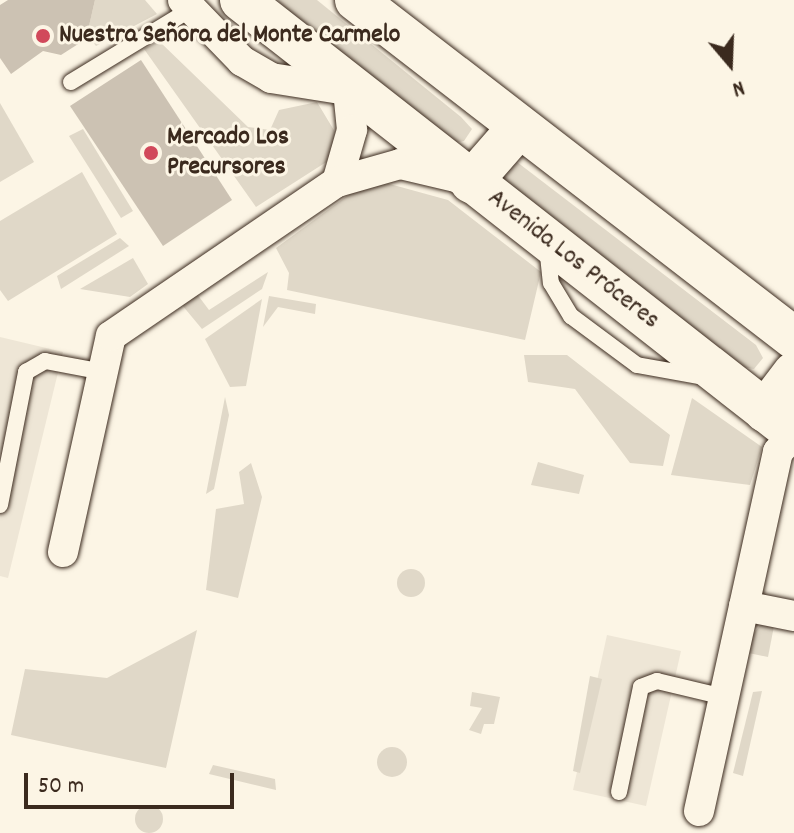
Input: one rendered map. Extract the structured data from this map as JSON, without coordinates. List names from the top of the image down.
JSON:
{
  "streets": {
    "main road": ["Avenida Los Próceres"]
  },
  "places": ["Nuestra Señora del Monte Carmelo", "Mercado Los Precursores"],
  "scale_bar": "50 m",
  "north": "bottom"
}
